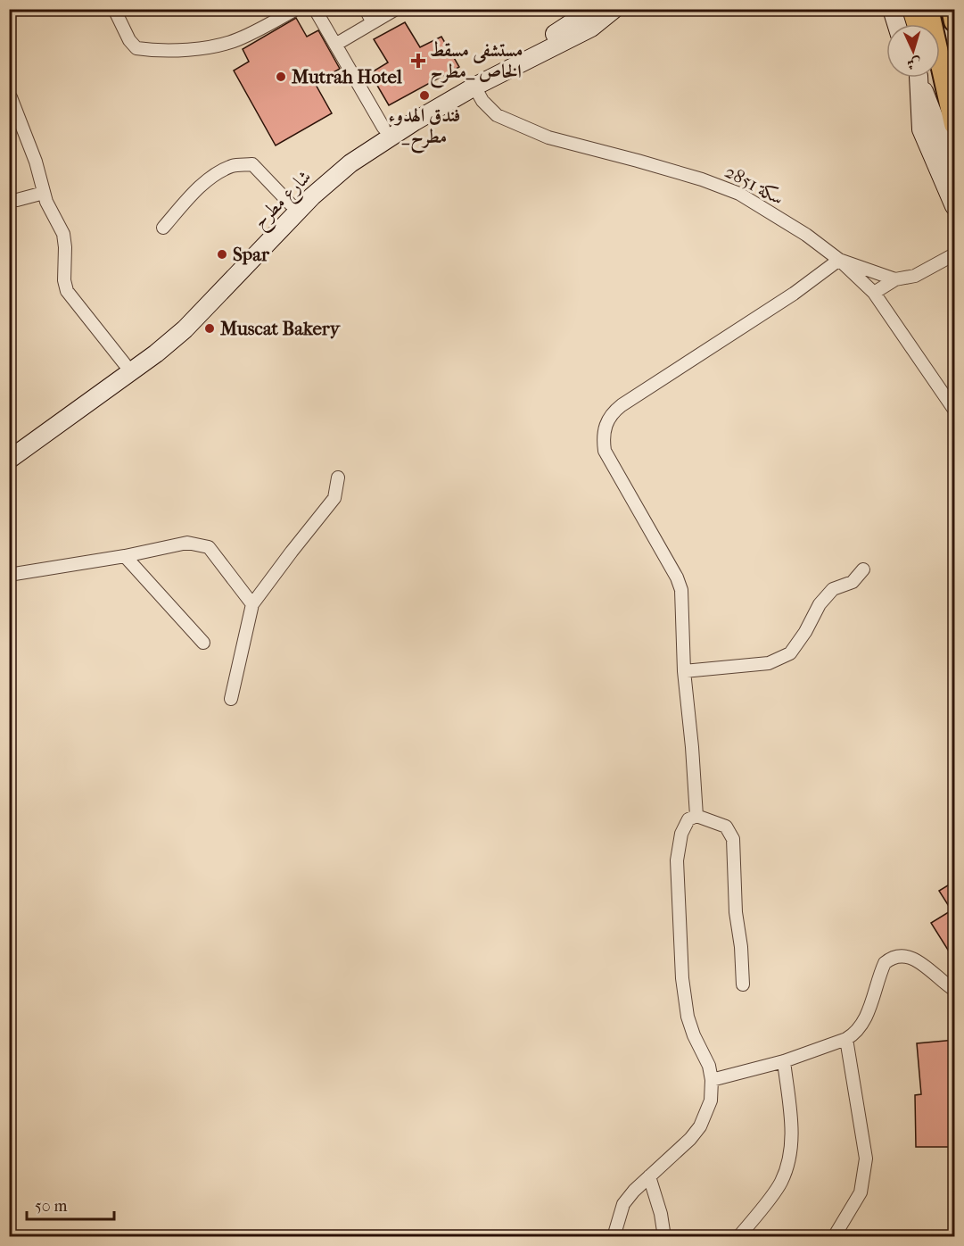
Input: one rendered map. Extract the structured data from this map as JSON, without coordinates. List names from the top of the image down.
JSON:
{
  "streets": {
    "main road": ["شارع مطرح"],
    "street": ["سكة 2851"]
  },
  "crossings": [
    ["سكة 2851", "شارع مطرح"]
  ],
  "places": {
    "health": ["مستشفى مسقط الخاص _مطرح"],
    "other": [
      "Mutrah Hotel",
      "فندق الهدوء _مطرح",
      "Spar",
      "Muscat Bakery"
    ]
  },
  "scale_bar": "50 m",
  "north": "bottom"
}
